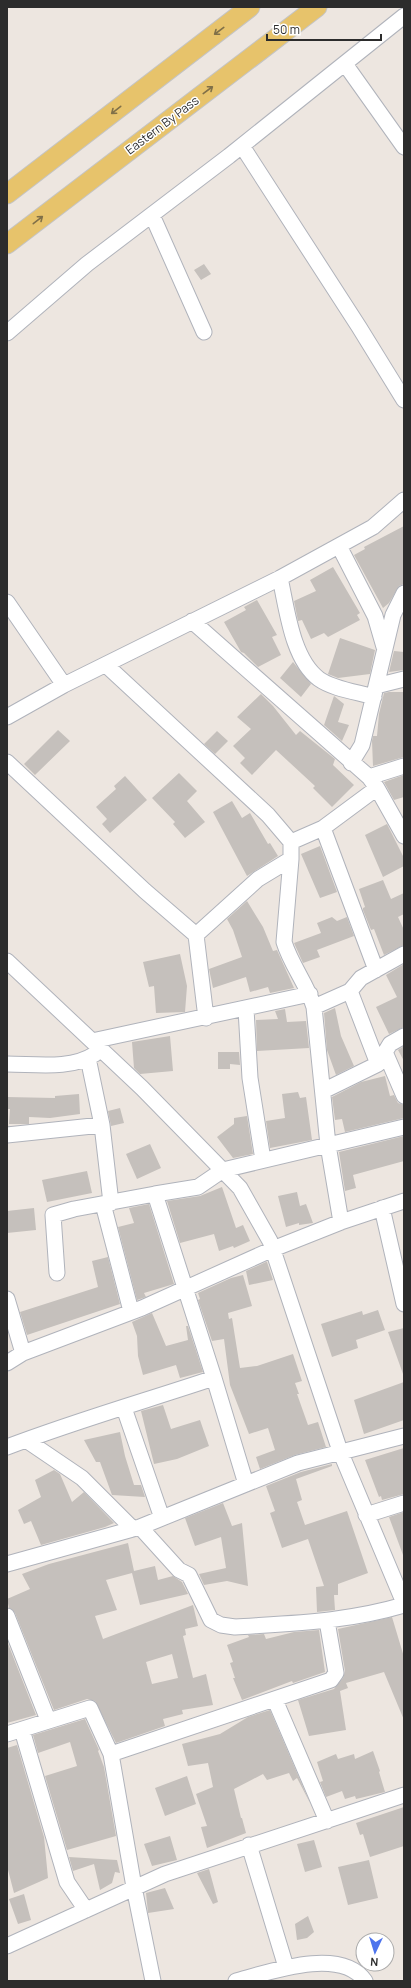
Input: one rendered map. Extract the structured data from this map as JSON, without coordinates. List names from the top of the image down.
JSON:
{
  "streets": {
    "main road": ["Eastern By Pass"]
  },
  "scale_bar": "50 m",
  "north": "bottom"
}
